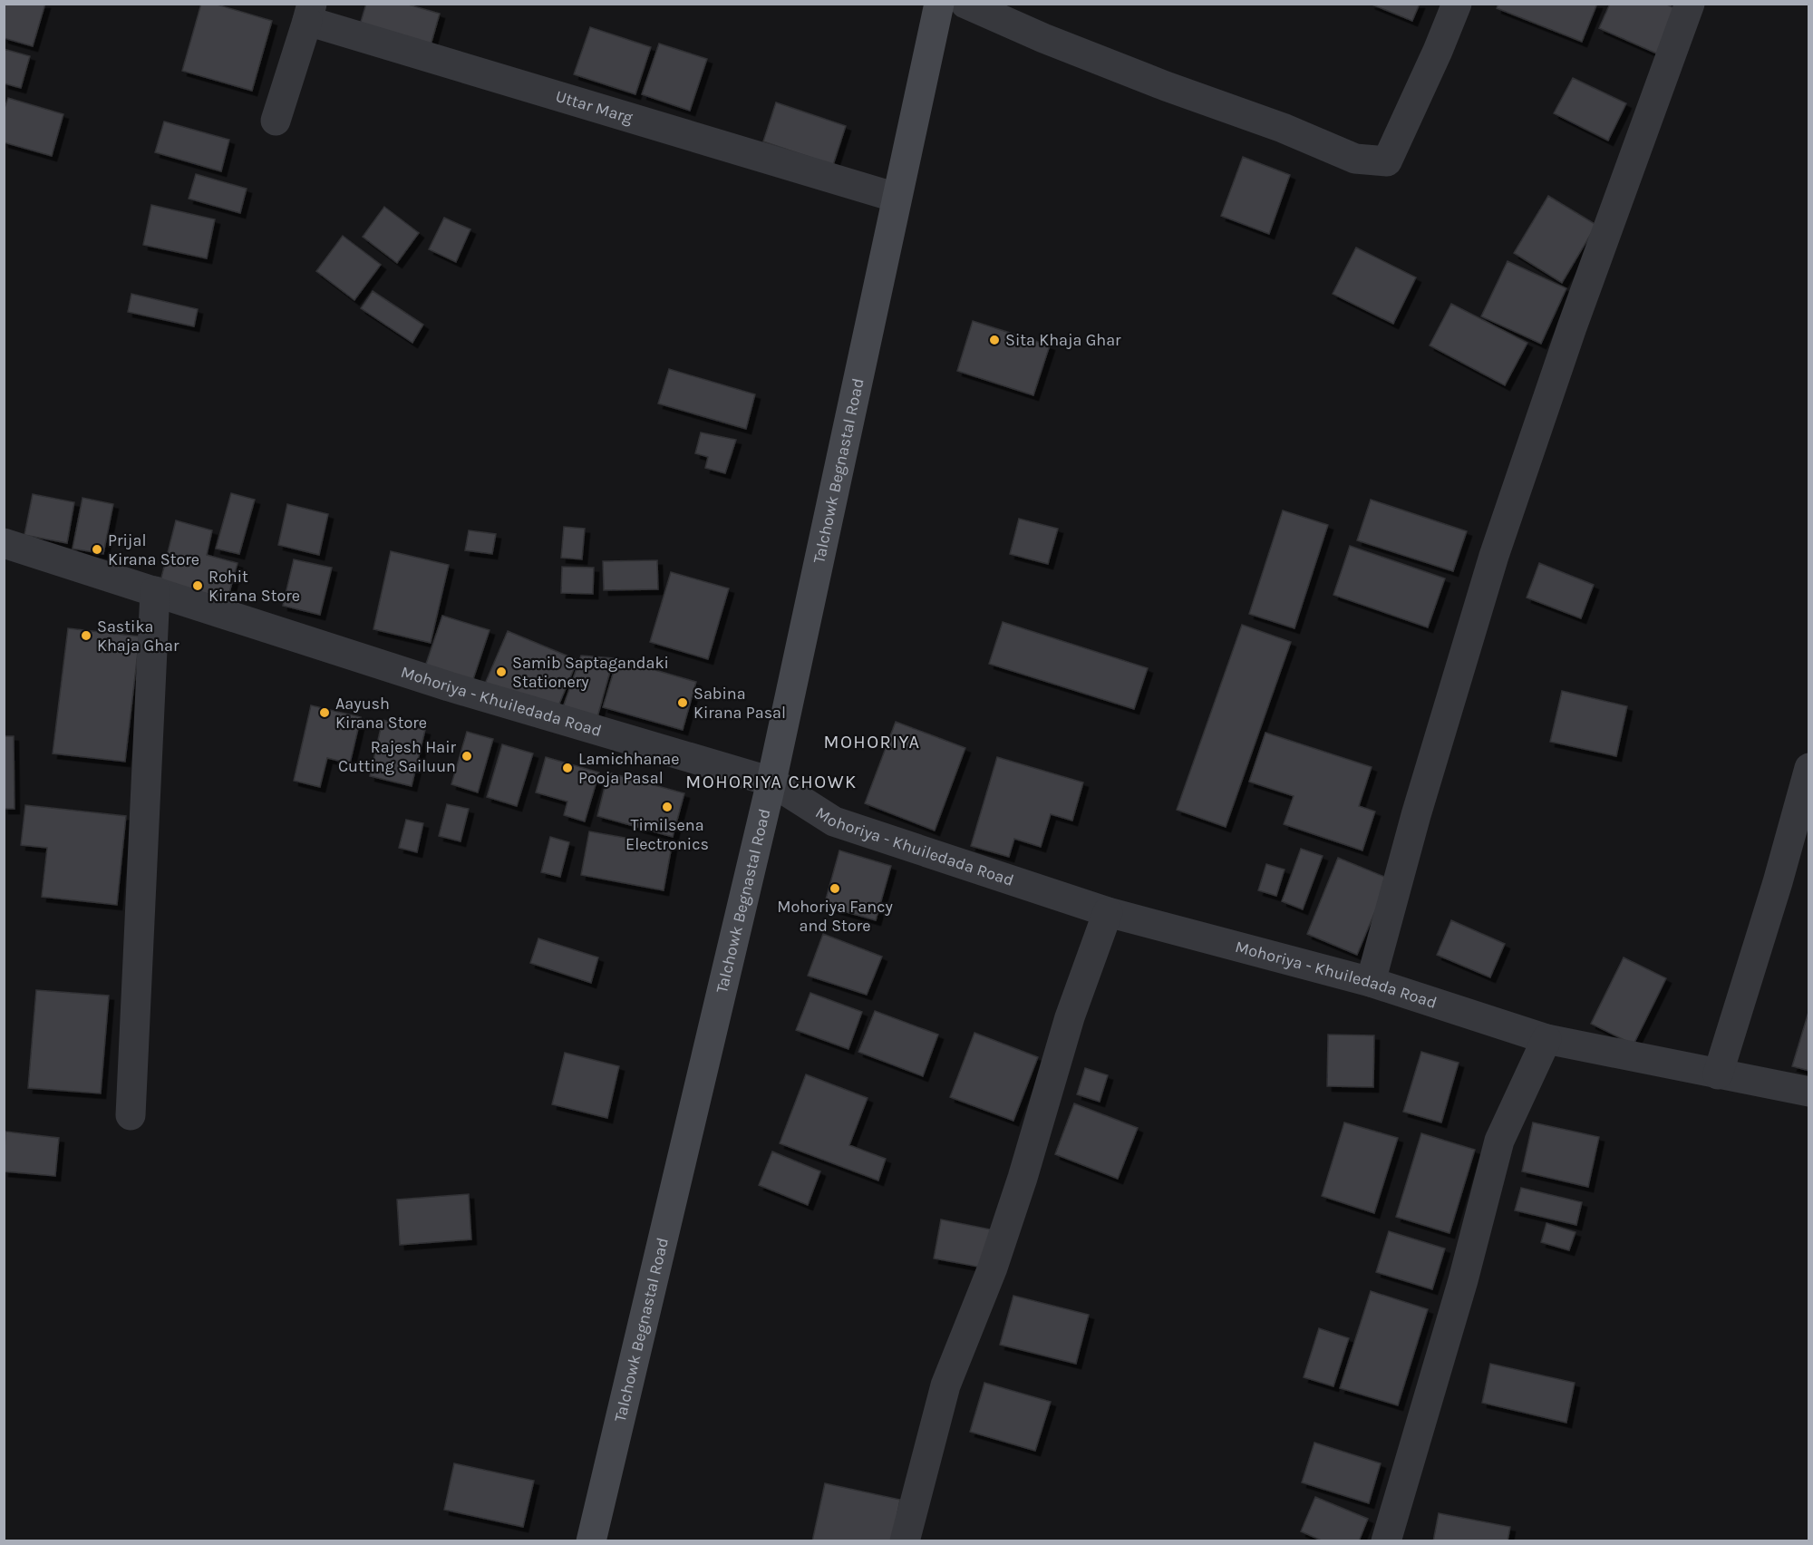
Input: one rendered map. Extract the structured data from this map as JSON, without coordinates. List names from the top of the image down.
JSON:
{
  "streets": {
    "main road": ["Talchowk Begnastal Road"],
    "street": ["Uttar Marg", "Mohoriya - Khuiledada Road"]
  },
  "crossings": [
    ["Uttar Marg", "Talchowk Begnastal Road"],
    ["Talchowk Begnastal Road", "Mohoriya - Khuiledada Road"]
  ],
  "districts": ["MOHORIYA", "MOHORIYA CHOWK"],
  "places": [
    "Sita Khaja Ghar",
    "Prijal Kirana Store",
    "Rohit Kirana Store",
    "Sastika Khaja Ghar",
    "Samib Saptagandaki Stationery",
    "Sabina Kirana Pasal",
    "Aayush Kirana Store",
    "Rajesh Hair Cutting Sailuun",
    "Lamichhanae Pooja Pasal",
    "Timilsena Electronics",
    "Mohoriya Fancy and Store"
  ]
}
